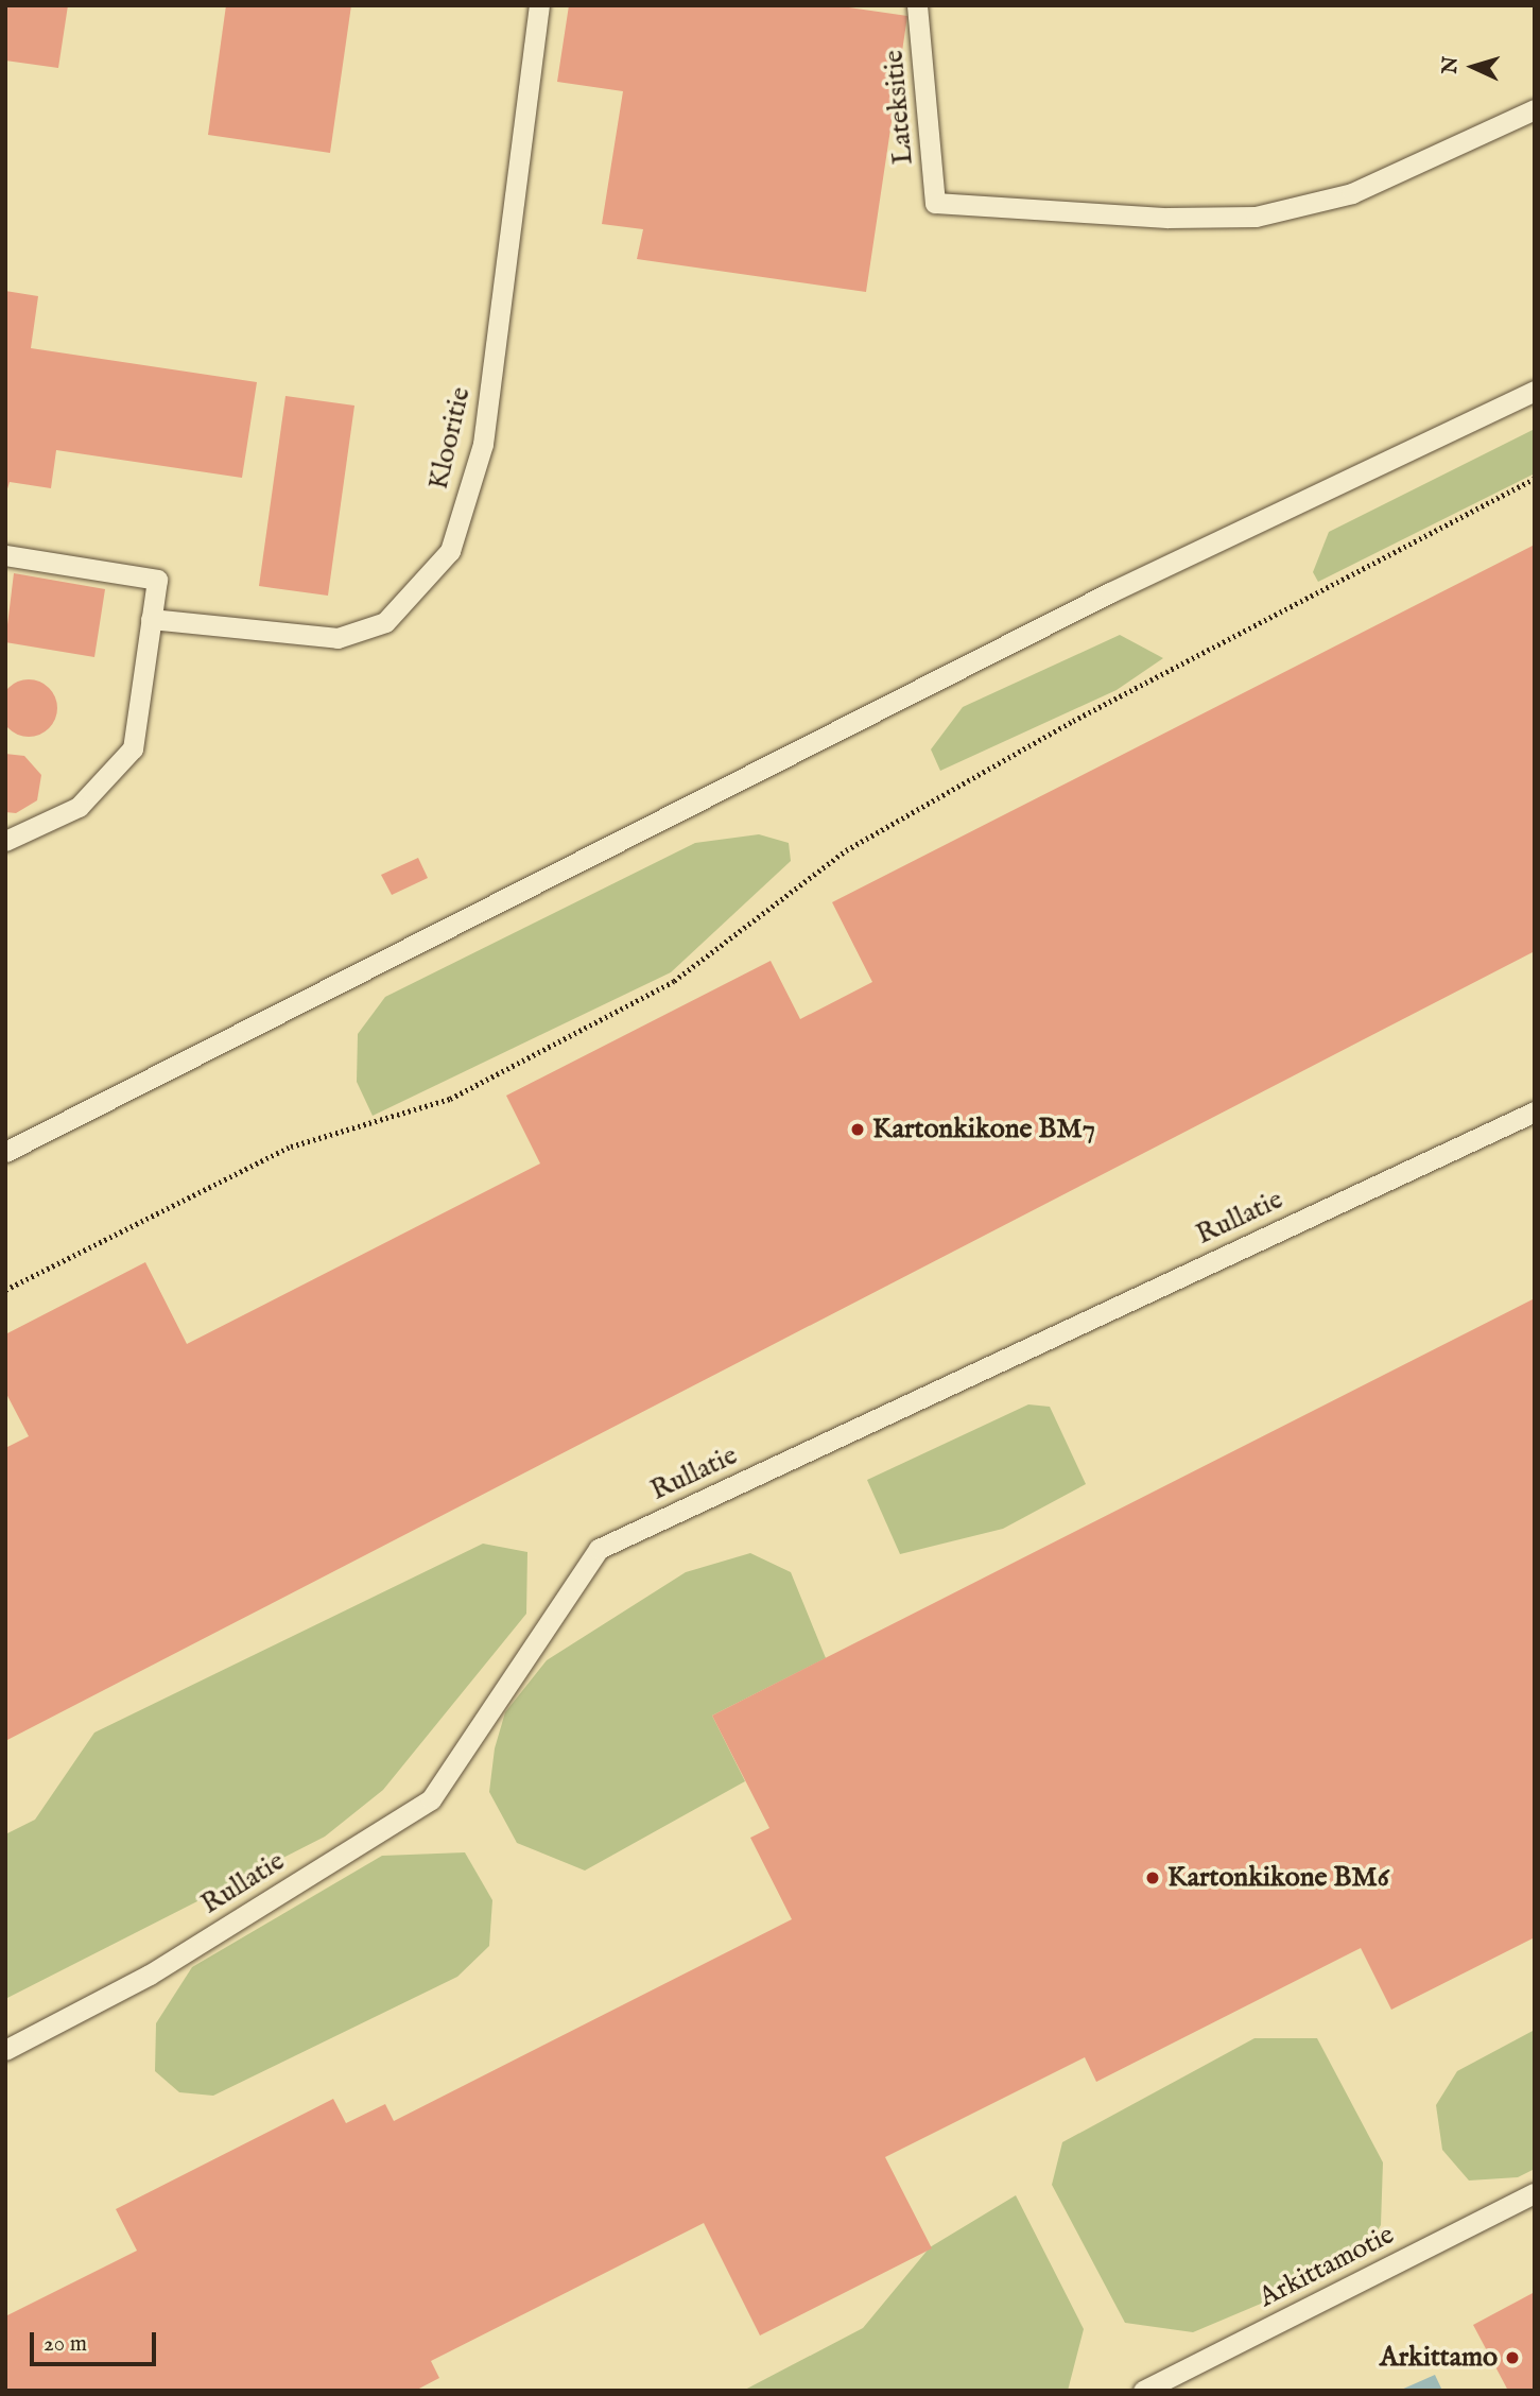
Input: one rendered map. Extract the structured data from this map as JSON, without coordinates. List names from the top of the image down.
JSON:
{
  "streets": {
    "lane": [
      "Lateksitie",
      "Klooritie",
      "Rullatie",
      "Arkittamotie"
    ]
  },
  "places": ["Kartonkikone BM7", "Kartonkikone BM6", "Arkittamo"],
  "scale_bar": "20 m",
  "north": "left"
}
